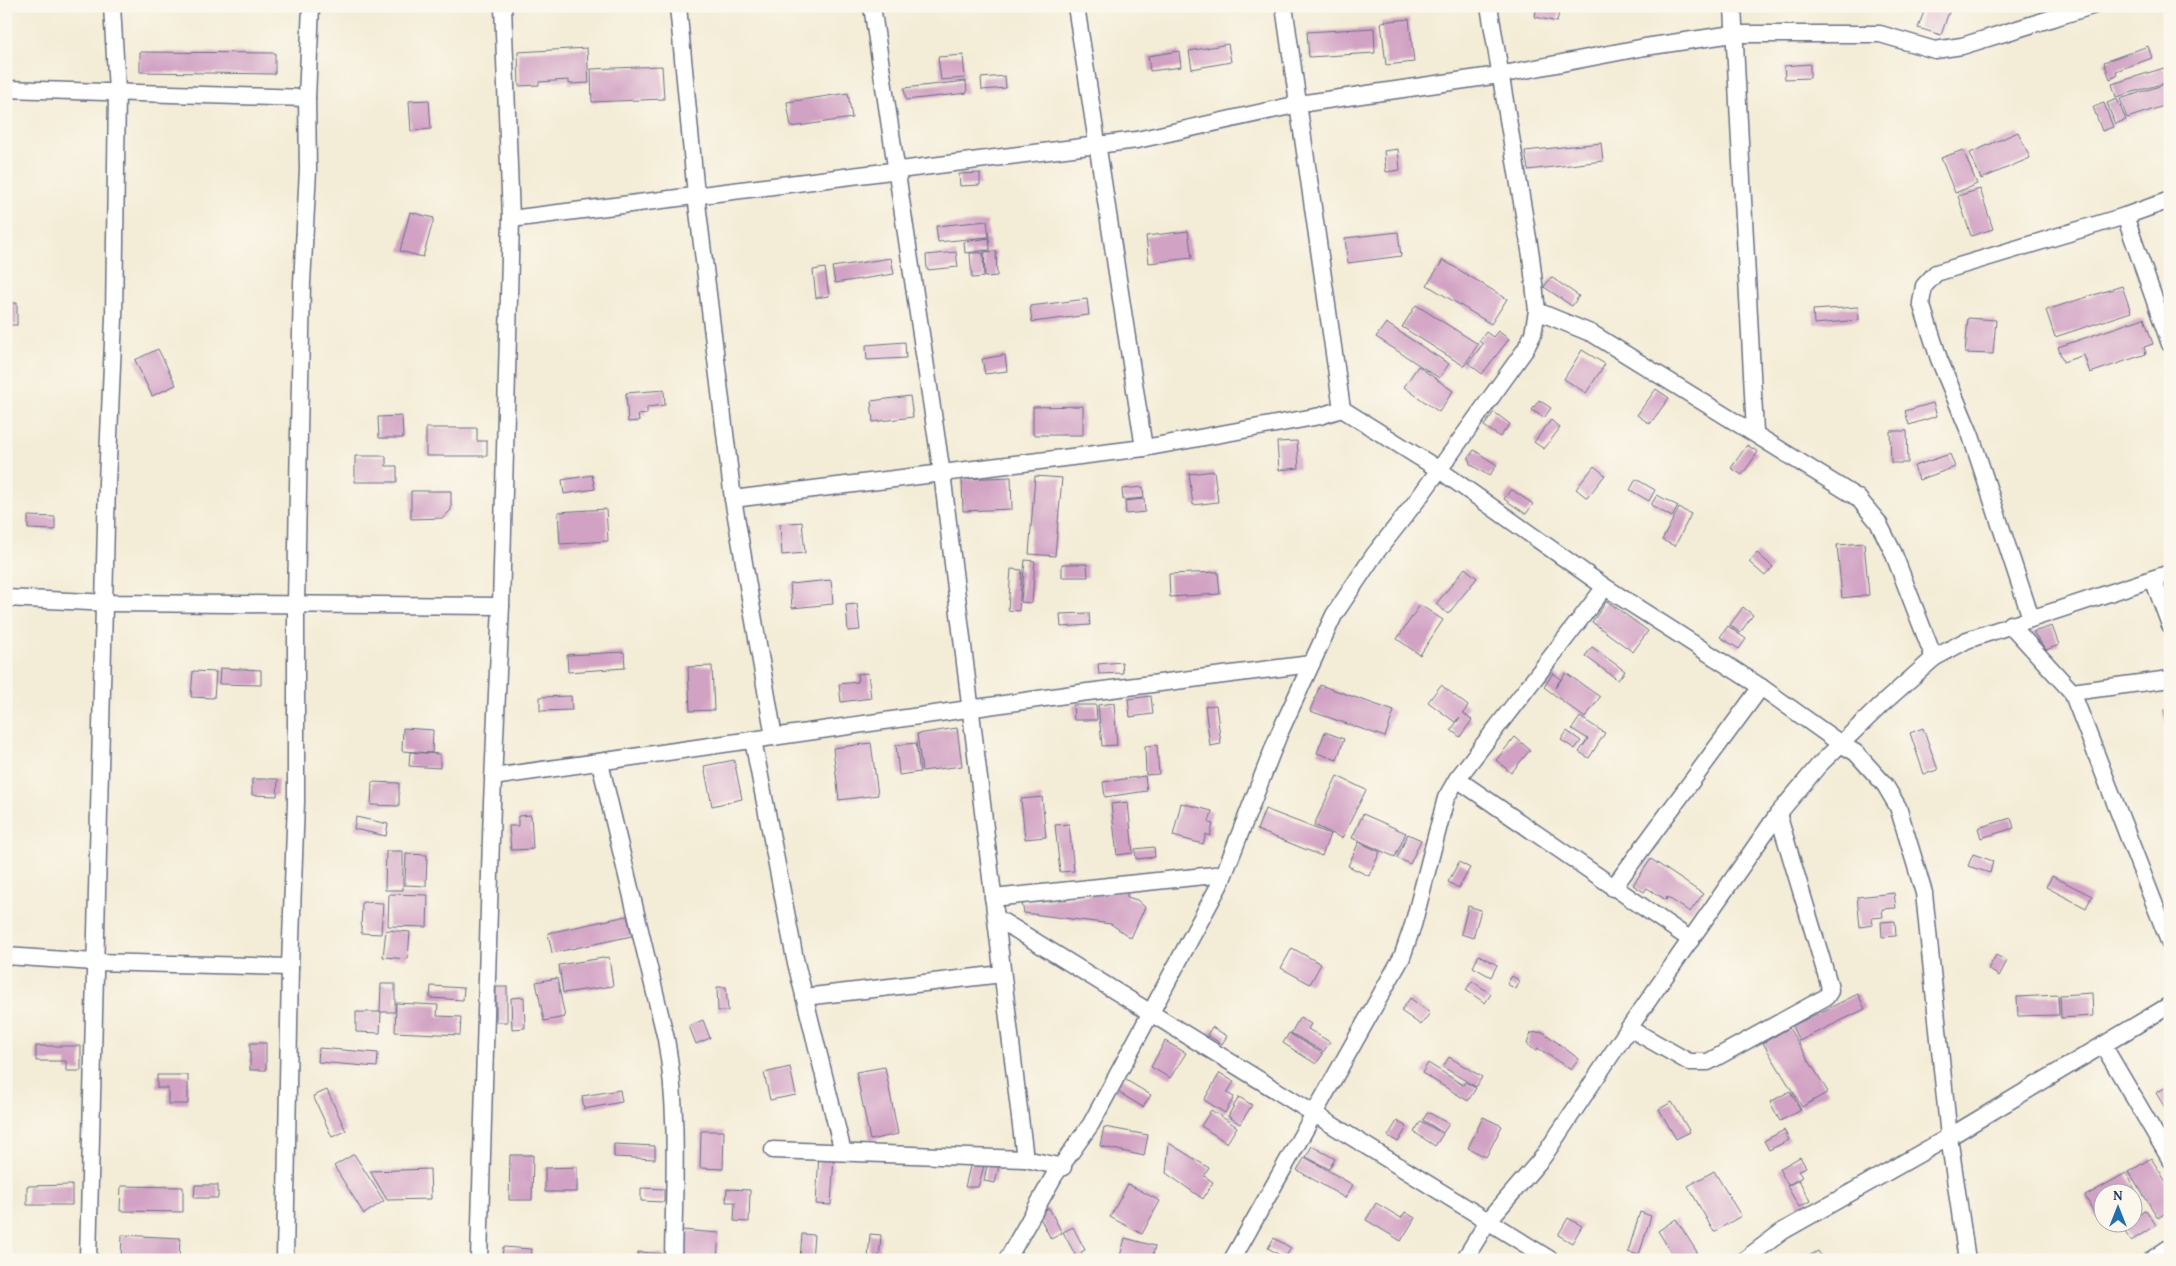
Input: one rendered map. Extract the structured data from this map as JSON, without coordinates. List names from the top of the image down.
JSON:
{
  "north": "top"
}
